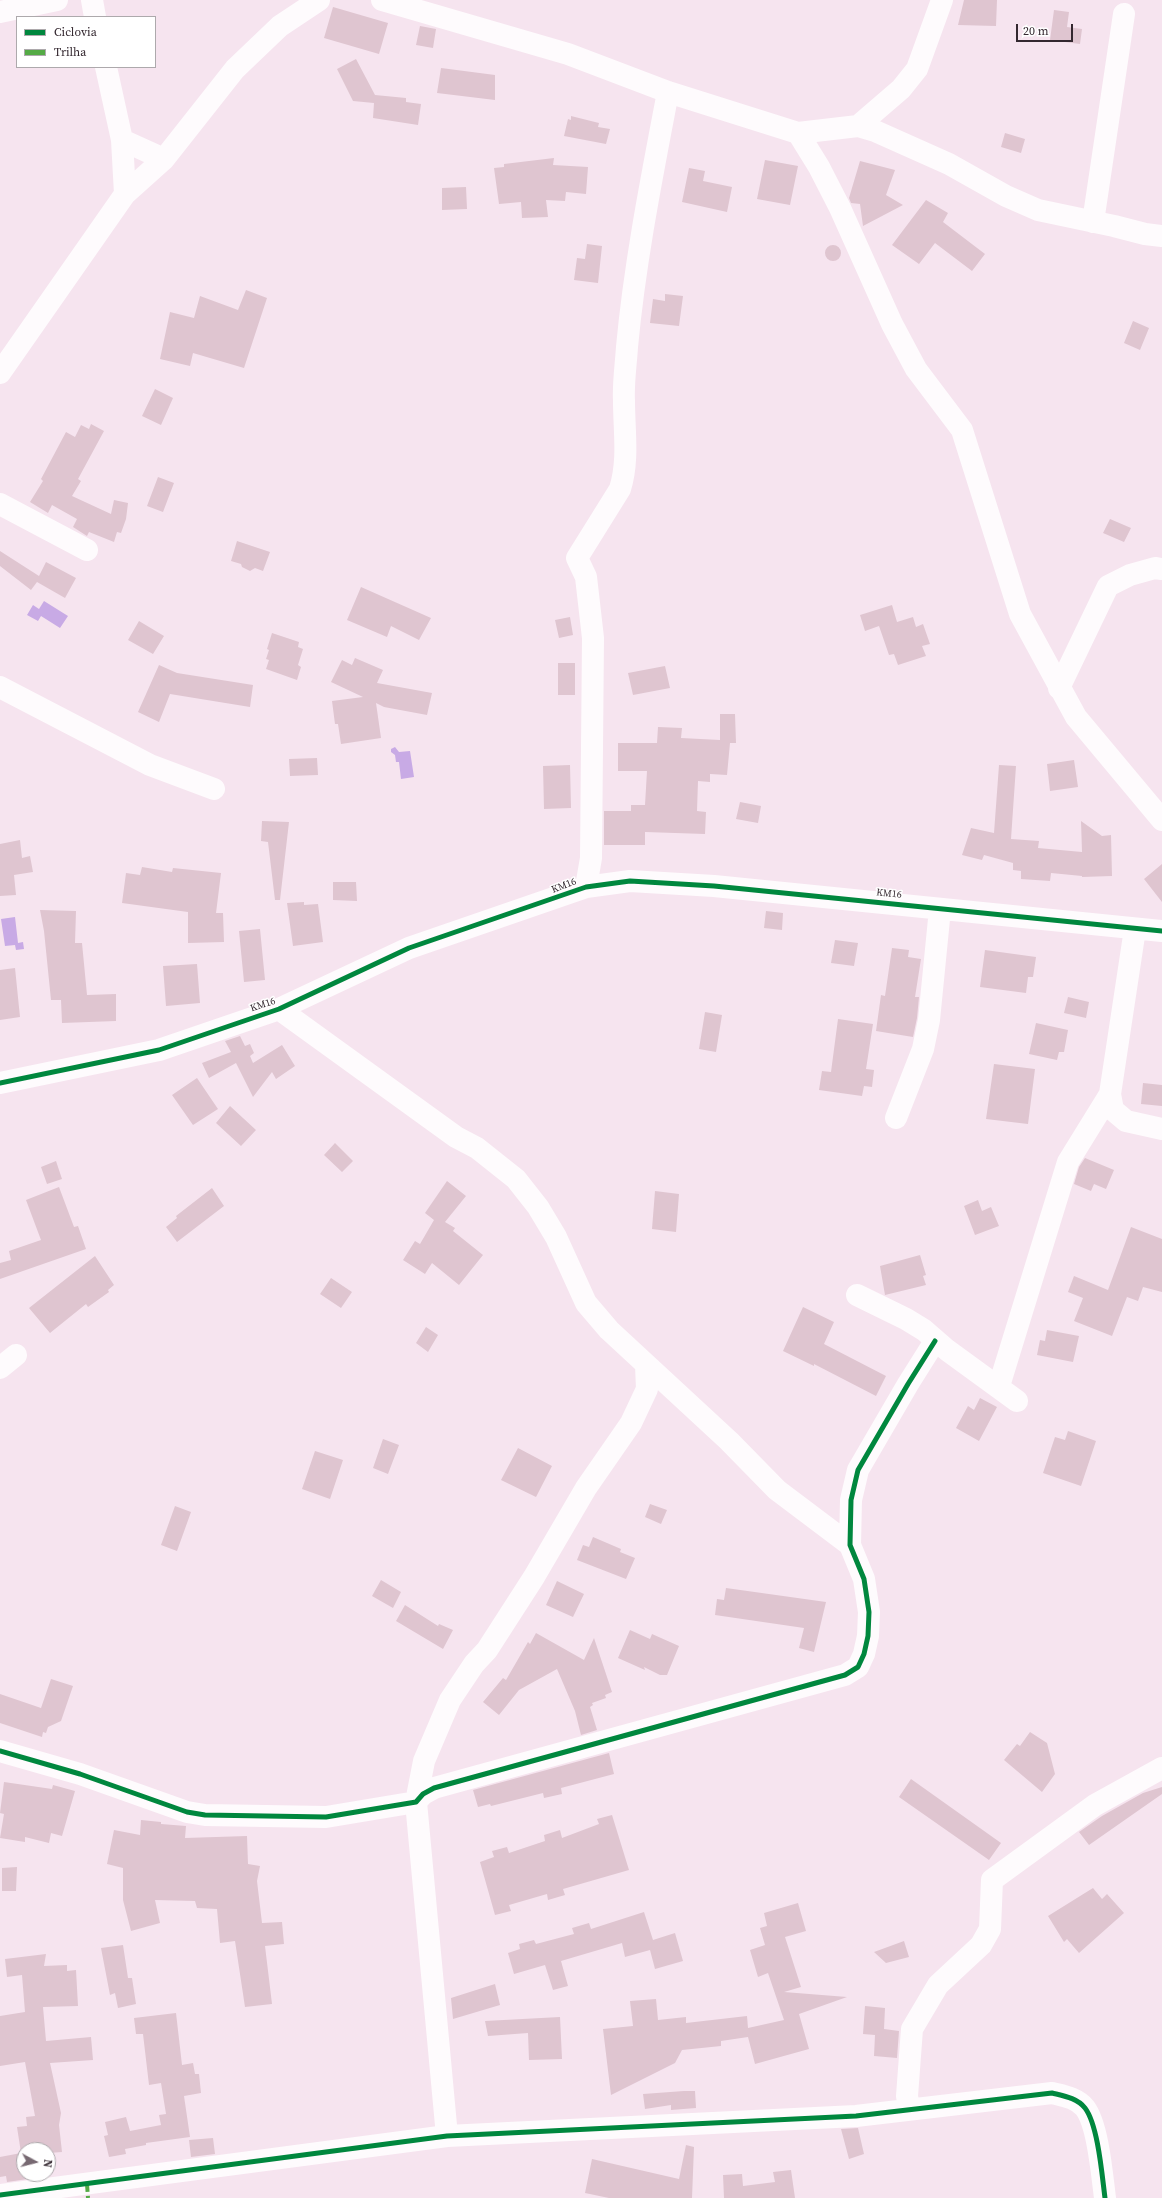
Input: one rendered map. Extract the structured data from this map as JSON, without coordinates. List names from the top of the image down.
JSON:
{
  "streets": {
    "street": ["KM16"]
  },
  "legend": ["Ciclovia", "Trilha"],
  "scale_bar": "20 m",
  "north": "right"
}
